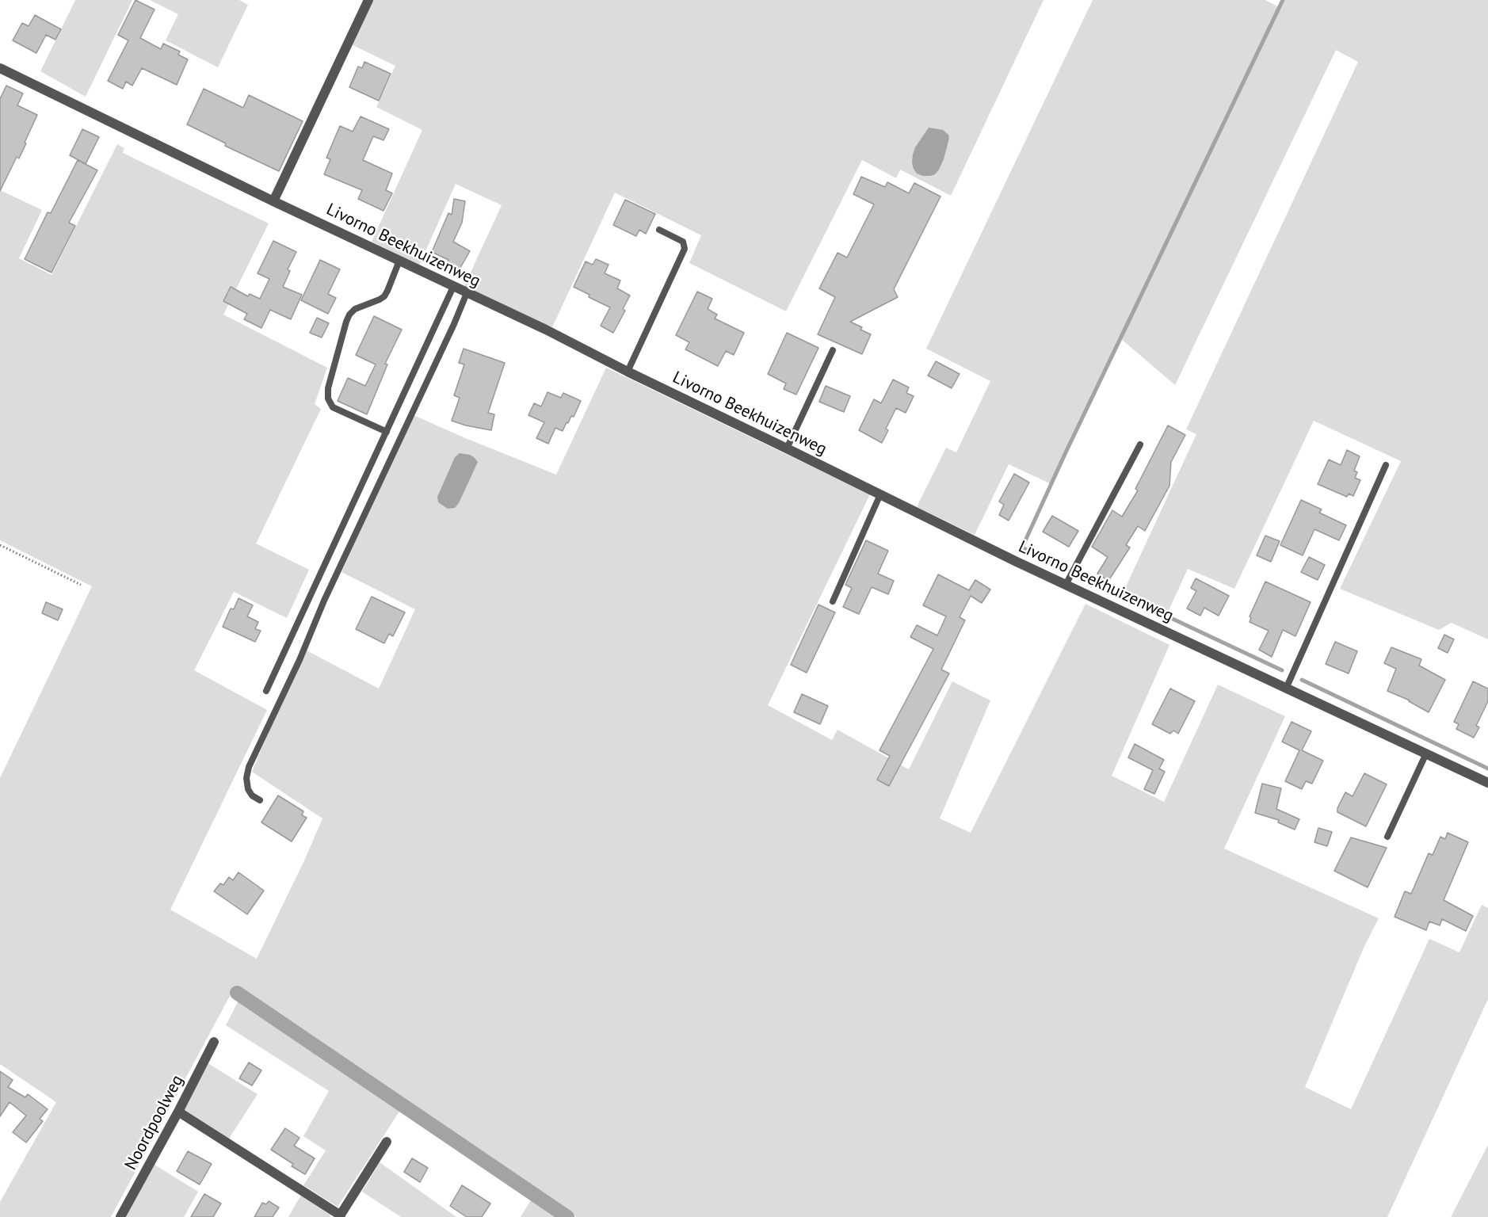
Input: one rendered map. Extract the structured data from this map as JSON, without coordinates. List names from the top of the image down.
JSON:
{
  "streets": {
    "street": ["Livorno Beekhuizenweg", "Noordpoolweg"]
  }
}
